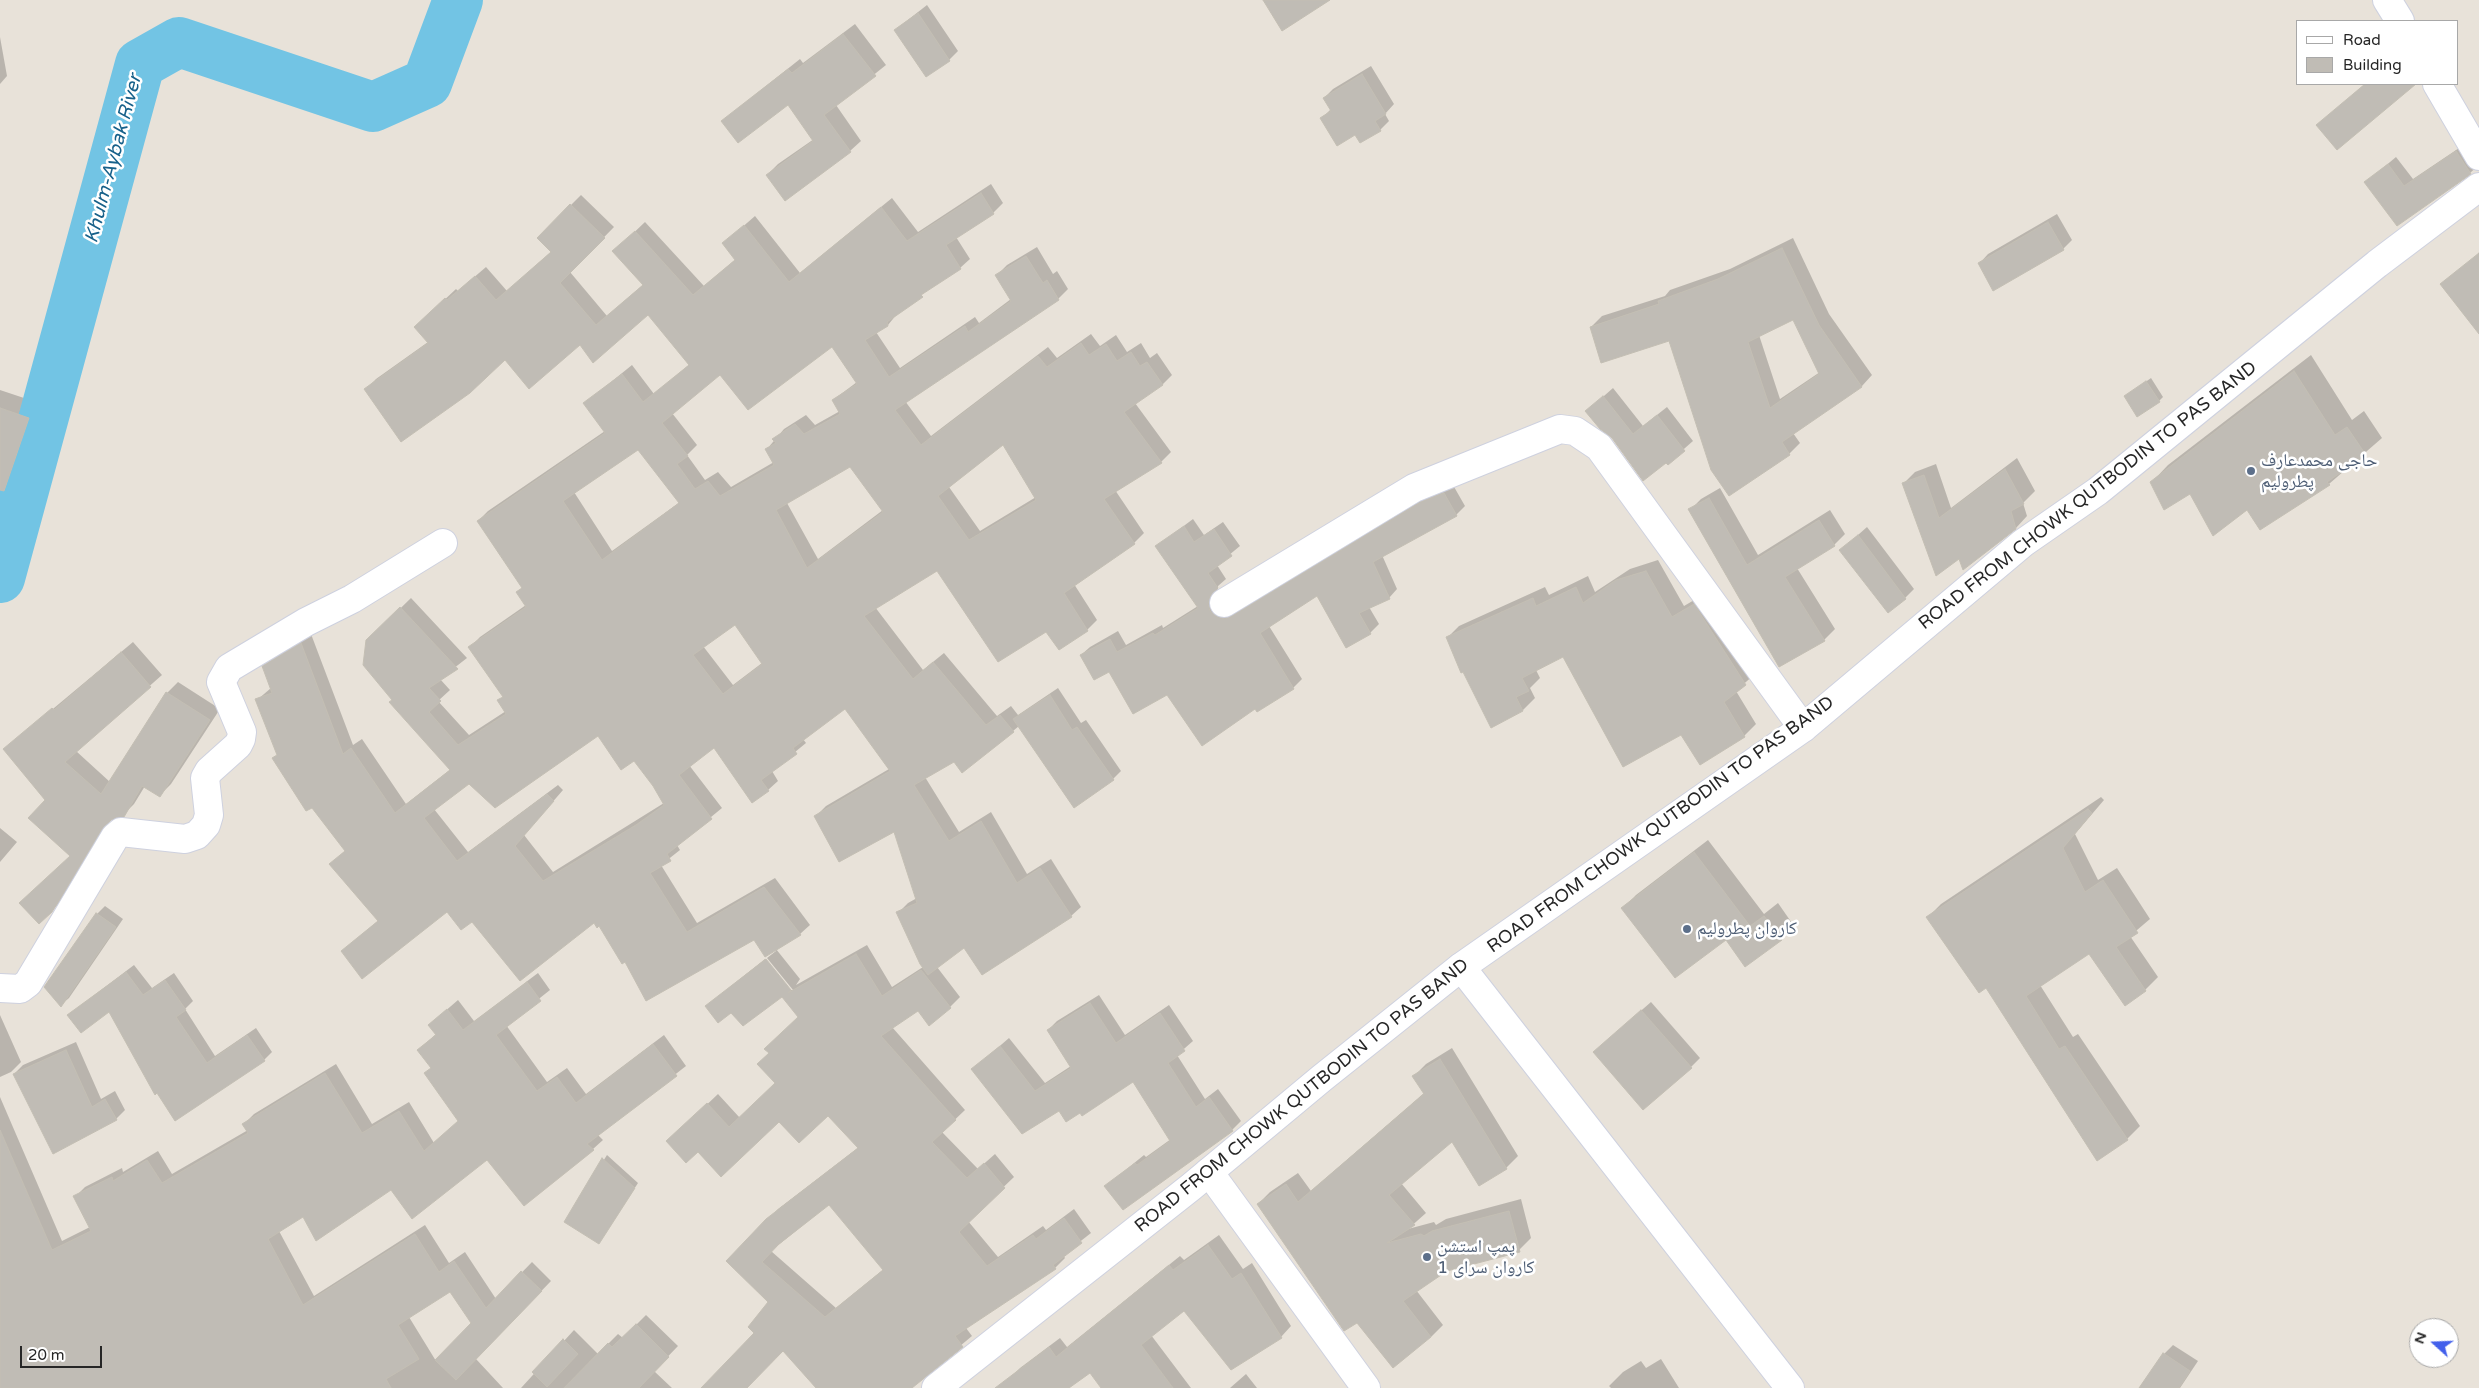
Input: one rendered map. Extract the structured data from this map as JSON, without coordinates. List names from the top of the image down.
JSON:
{
  "streets": {
    "street": ["ROAD FROM CHOWK QUTBODIN TO PAS BAND"]
  },
  "water": ["Khulm-Aybak River"],
  "places": ["حاجی محمدعارف پطرولیم", "کاروان پطرولیم", "پمپ استشن کاروان سرای 1"],
  "legend": ["Road", "Building"],
  "scale_bar": "20 m",
  "north": "left"
}
